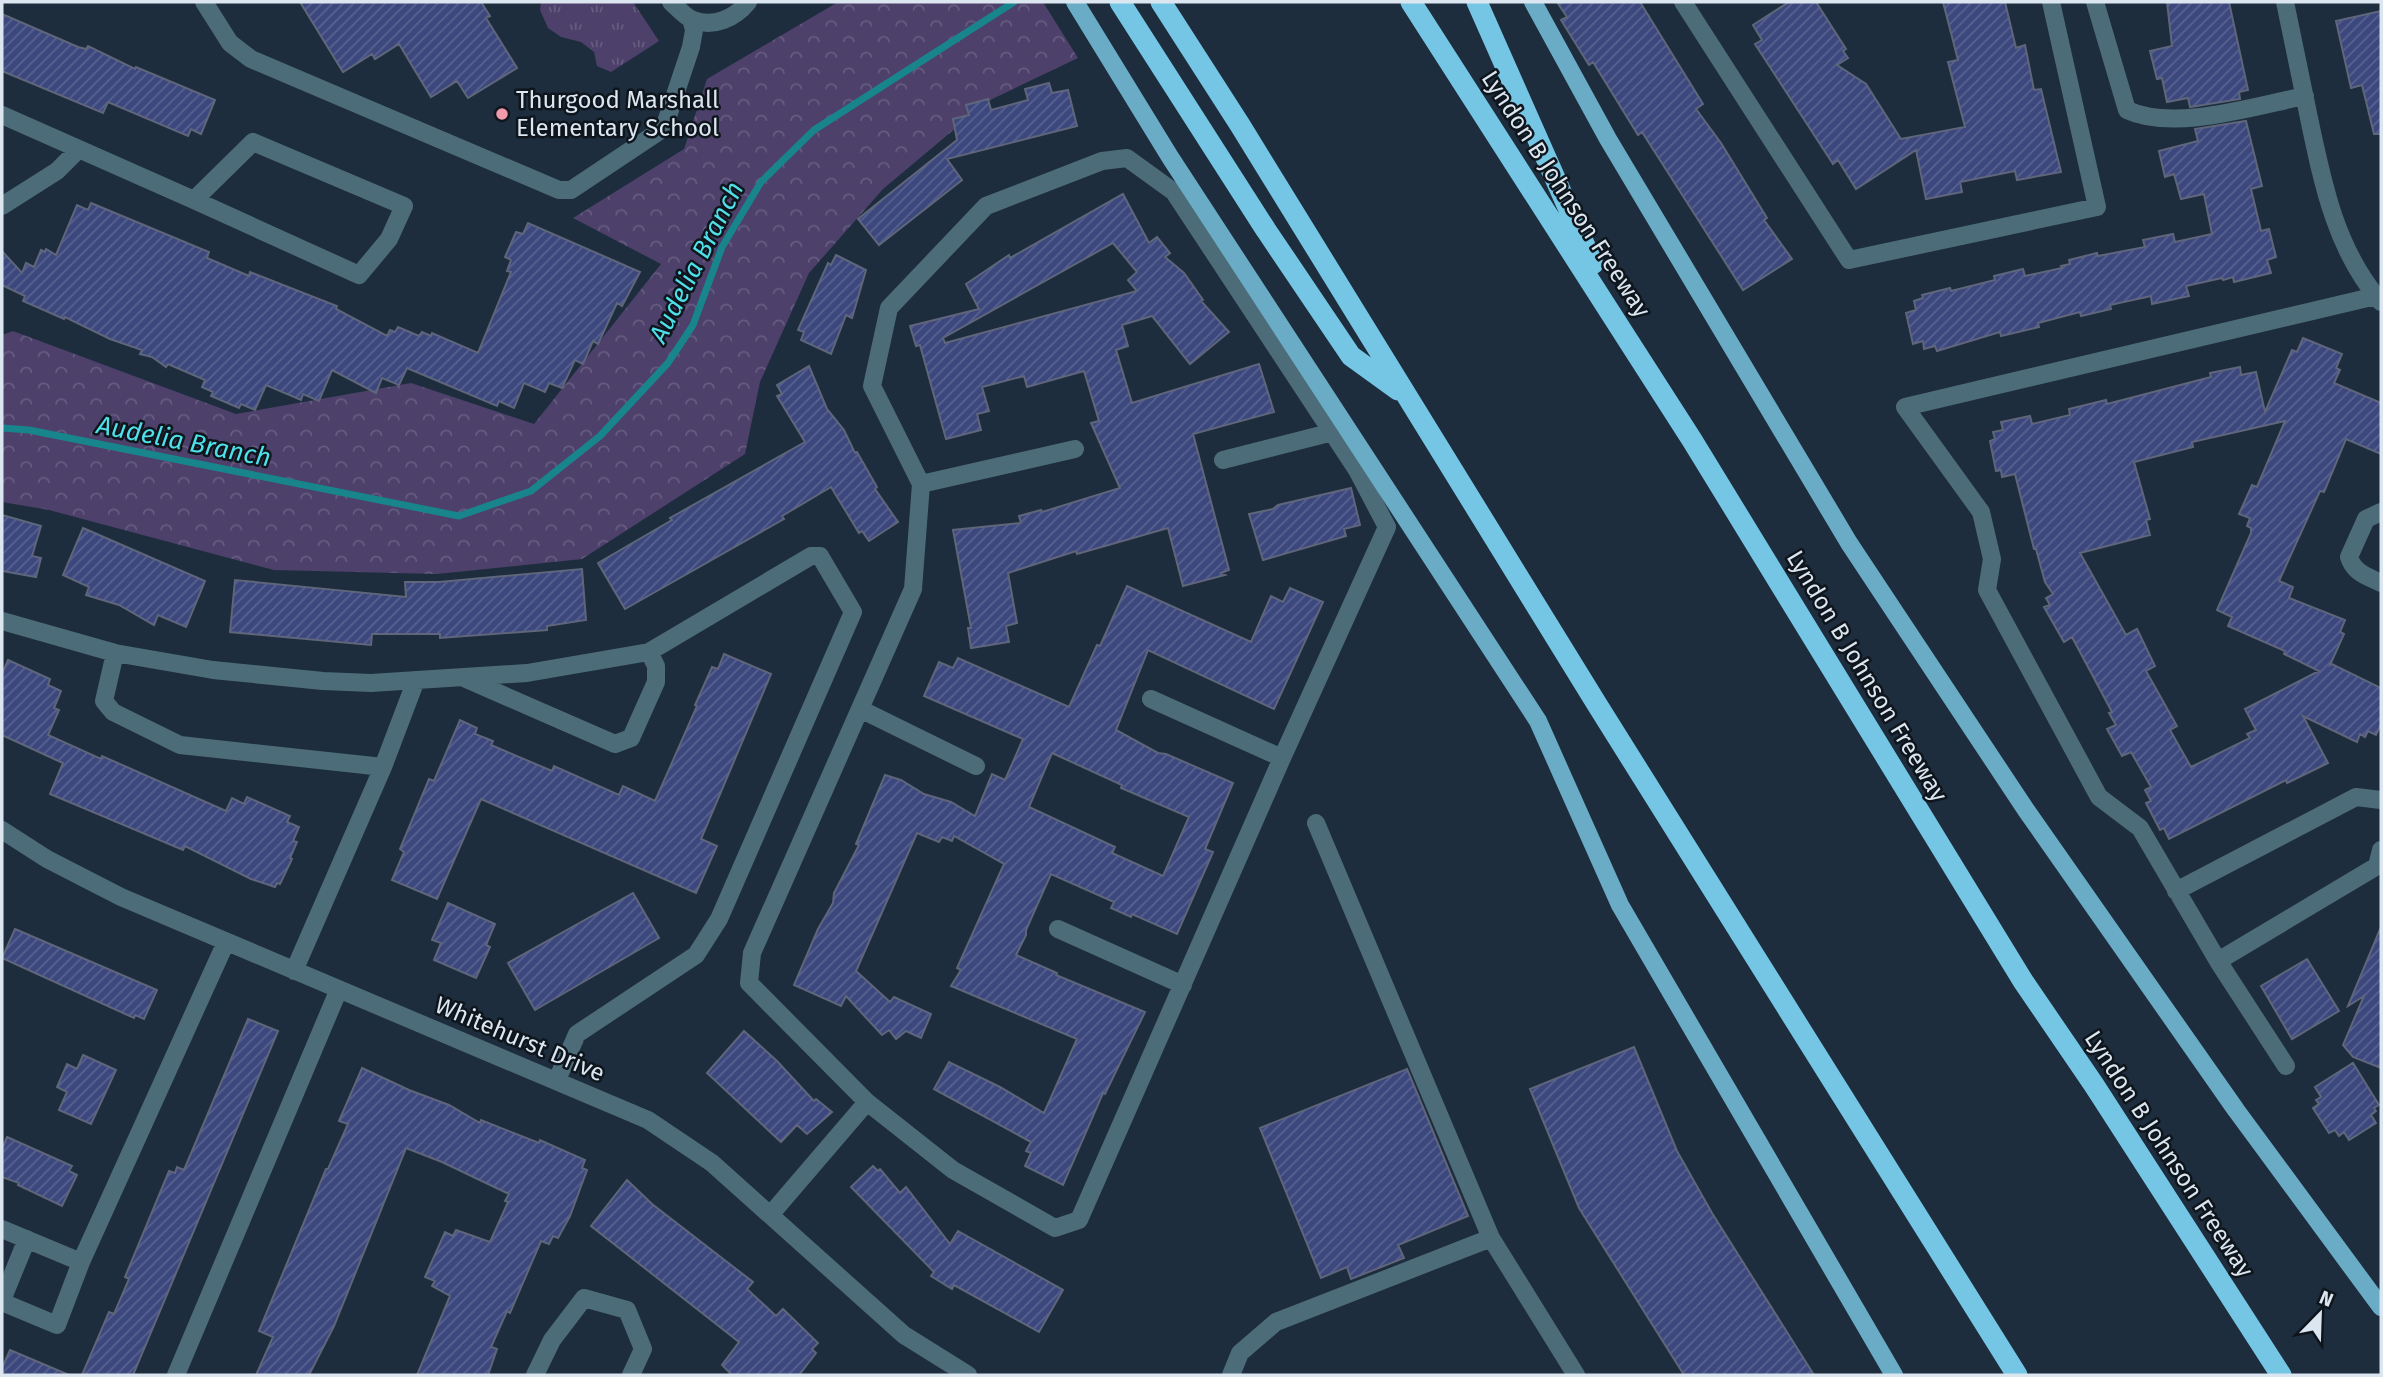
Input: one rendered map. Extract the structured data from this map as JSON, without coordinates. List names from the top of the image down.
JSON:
{
  "streets": {
    "highway": ["Lyndon B Johnson Freeway"],
    "street": ["Whitehurst Drive"]
  },
  "water": ["Audelia Branch"],
  "places": ["Thurgood Marshall Elementary School"],
  "north": "top right"
}
